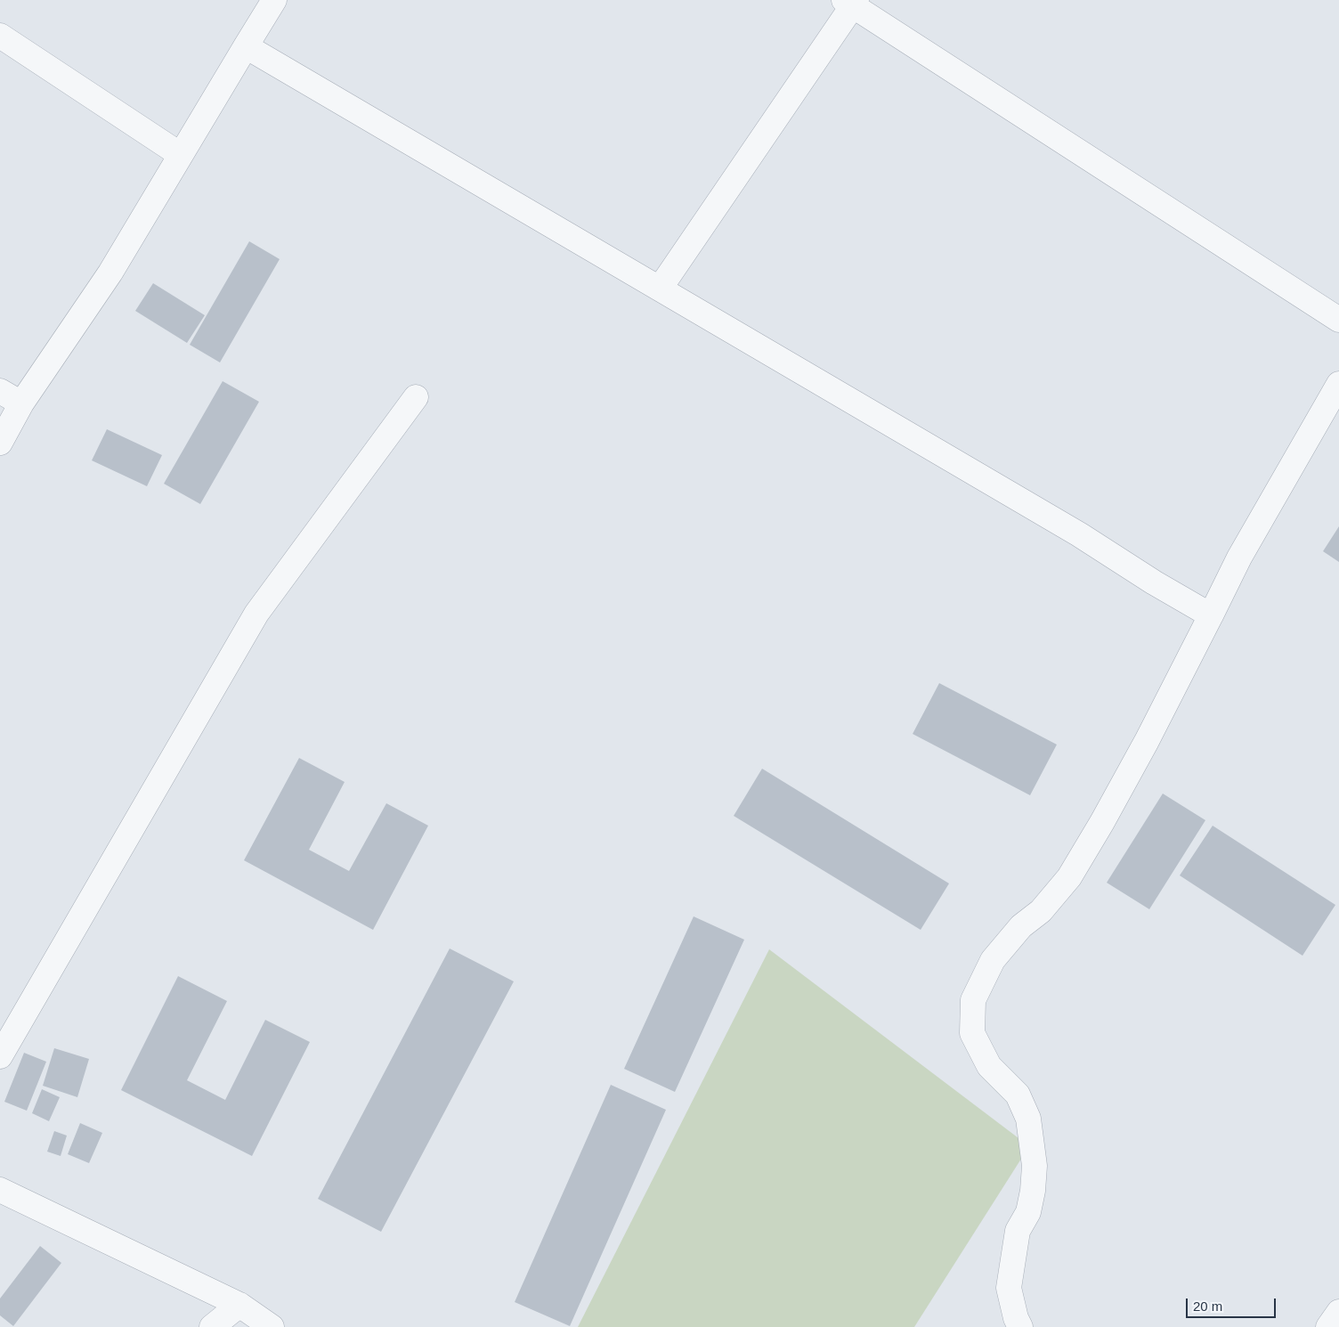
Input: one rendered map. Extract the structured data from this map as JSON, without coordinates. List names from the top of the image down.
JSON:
{
  "scale_bar": "20 m"
}
